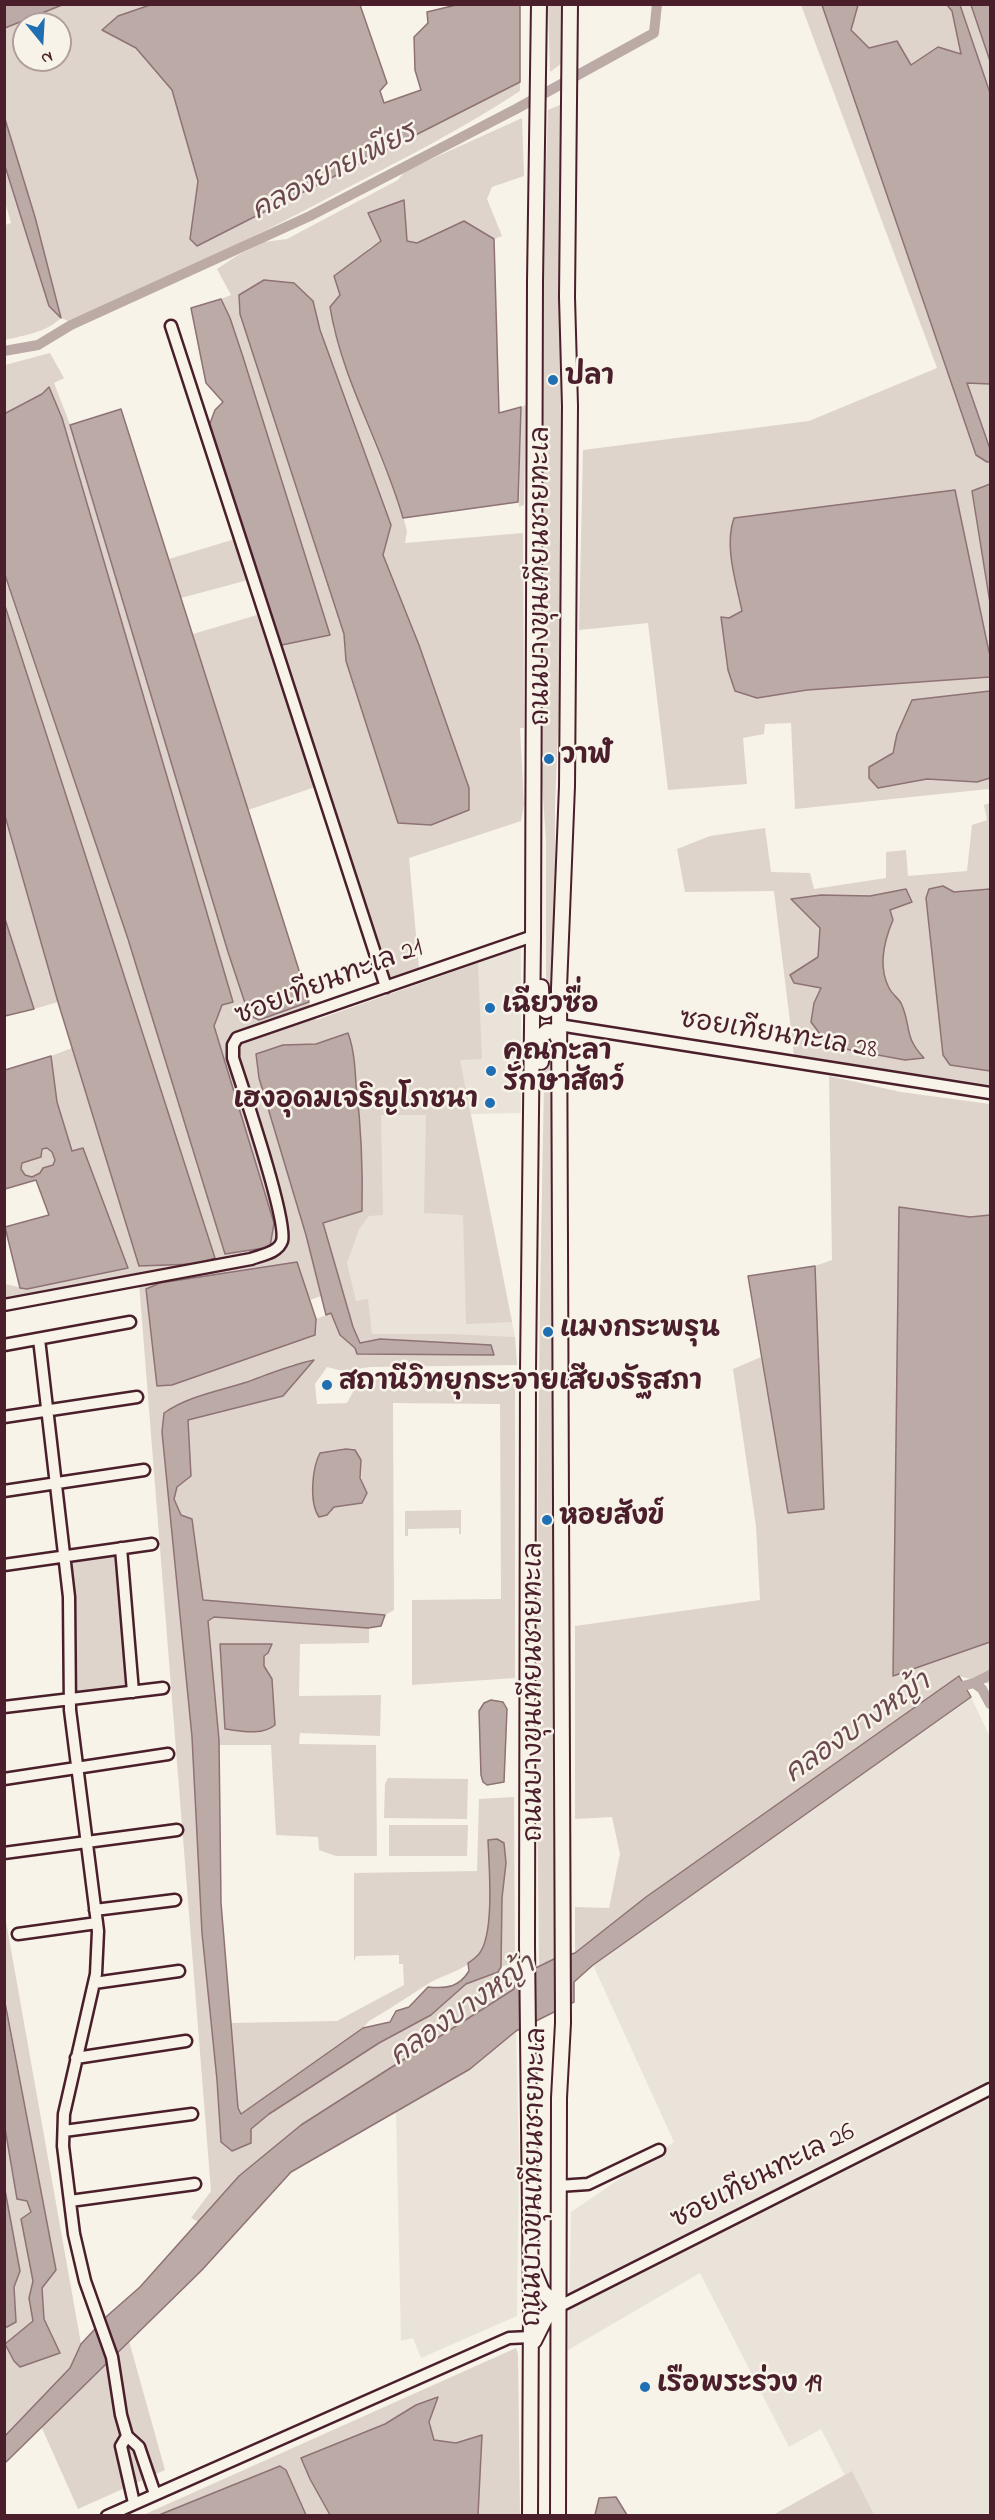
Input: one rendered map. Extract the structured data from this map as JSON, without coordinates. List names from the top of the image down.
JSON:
{
  "streets": {
    "main road": ["ถนนบางขุนเทียนชายทะเล"],
    "street": ["ซอยเทียนทะเล 21", "ซอยเทียนทะเล 28", "ซอยเทียนทะเล 26"]
  },
  "crossings": [
    ["ถนนบางขุนเทียนชายทะเล", "ซอยเทียนทะเล 21"],
    ["ถนนบางขุนเทียนชายทะเล", "ซอยเทียนทะเล 28"],
    ["ถนนบางขุนเทียนชายทะเล", "ซอยเทียนทะเล 26"]
  ],
  "water": ["คลองยายเพียร", "คลองบางหญ้า"],
  "places": [
    "ปลา",
    "วาฬ",
    "เฉียวซื่อ",
    "คุณกะลา รักษาสัตว์",
    "เฮงอุดมเจริญโภชนา",
    "แมงกระพรุน",
    "สถานีวิทยุกระจายเสียงรัฐสภา",
    "หอยสังข์",
    "เรือพระร่วง 19"
  ],
  "north": "bottom"
}
